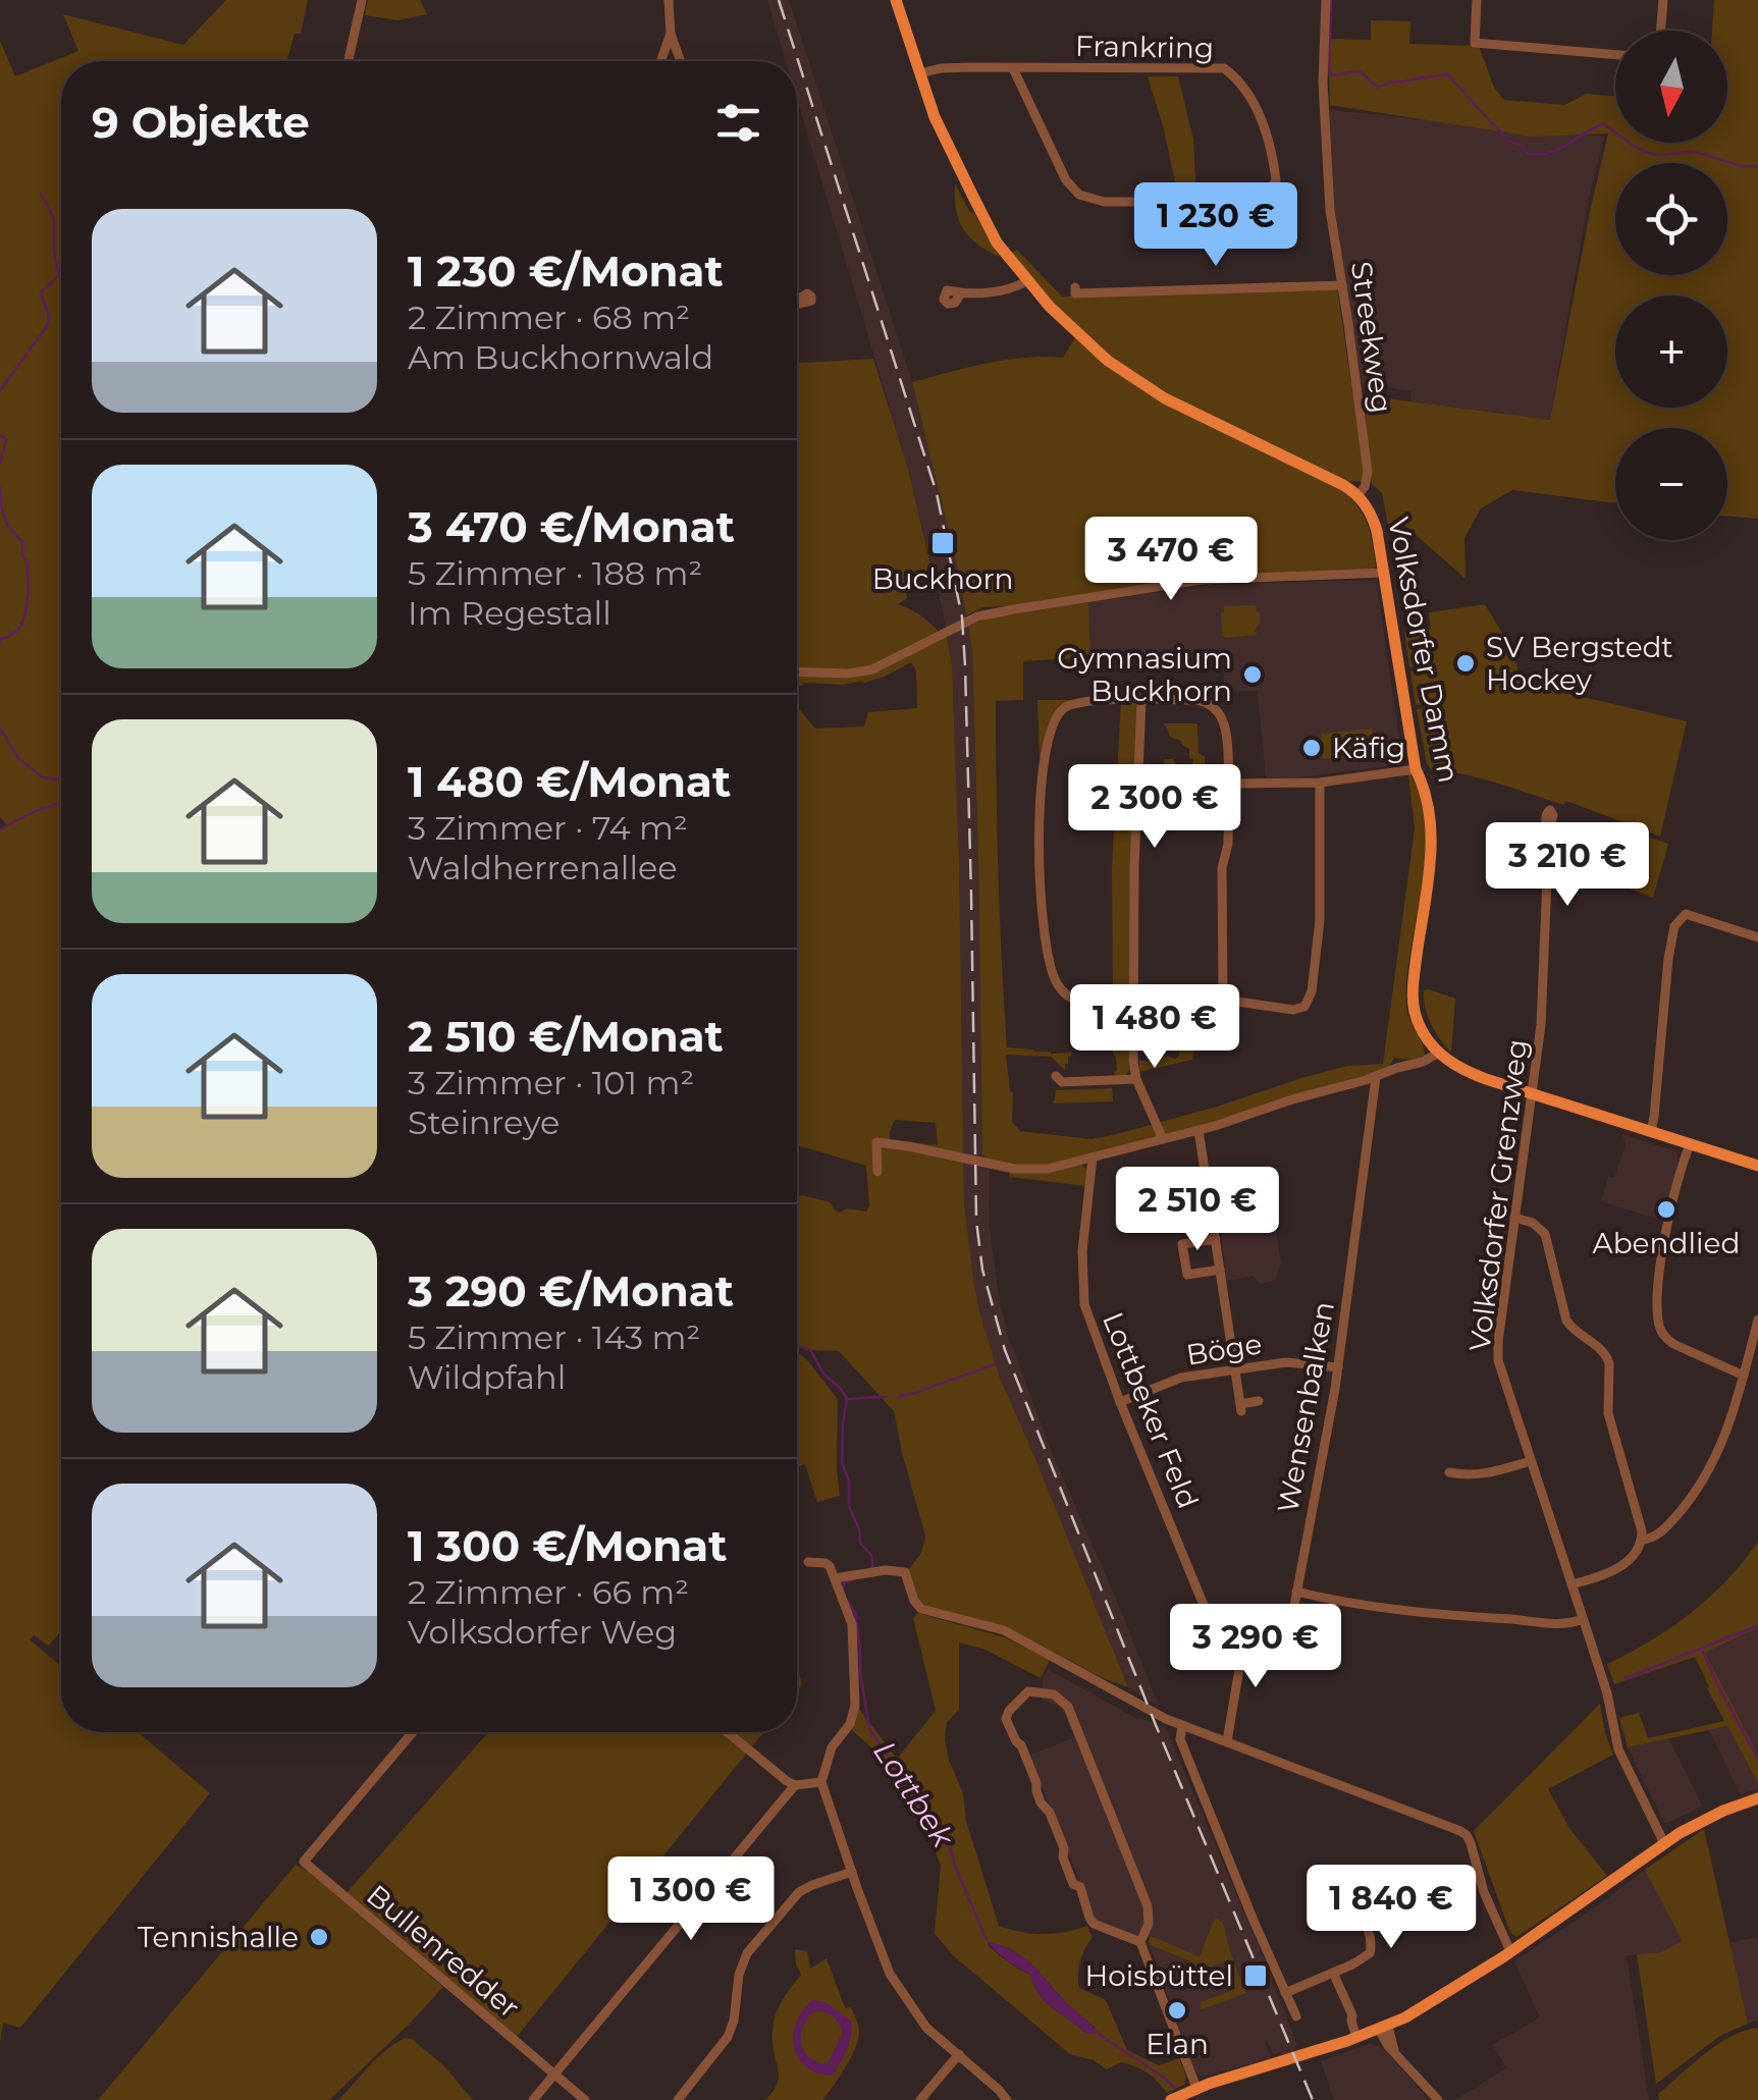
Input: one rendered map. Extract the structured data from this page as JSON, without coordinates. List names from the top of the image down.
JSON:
{
  "streets": {
    "main road": ["Volksdorfer Damm"],
    "street": [
      "Frankring",
      "Streekweg",
      "Volksdorfer Grenzweg",
      "Böge",
      "Wensenbalken",
      "Lottbeker Feld",
      "Bullenredder"
    ]
  },
  "crossings": [
    ["Frankring", "Volksdorfer Damm"],
    ["Streekweg", "Volksdorfer Damm"],
    ["Böge", "Wensenbalken"],
    ["Böge", "Lottbeker Feld"]
  ],
  "water": ["Lottbek"],
  "places": {
    "transit": ["Buckhorn", "Hoisbüttel"],
    "other": [
      "SV Bergstedt Hockey",
      "Gymnasium Buckhorn",
      "Käfig",
      "Abendlied",
      "Tennishalle",
      "Elan"
    ]
  },
  "north": "bottom",
  "page": {
    "map_buttons": ["+", "−"],
    "heading": "9 Objekte",
    "price": [
      "1 230 €",
      "3 470 €",
      "2 300 €",
      "3 210 €",
      "1 480 €",
      "2 510 €",
      "3 290 €",
      "1 300 €",
      "1 840 €"
    ],
    "list": [
      {
        "name": "1 230 €/Monat",
        "note": "2 Zimmer · 68 m² · Am Buckhornwald"
      },
      {
        "name": "3 470 €/Monat",
        "note": "5 Zimmer · 188 m² · Im Regestall"
      },
      {
        "name": "1 480 €/Monat",
        "note": "3 Zimmer · 74 m² · Waldherrenallee"
      },
      {
        "name": "2 510 €/Monat",
        "note": "3 Zimmer · 101 m² · Steinreye"
      },
      {
        "name": "3 290 €/Monat",
        "note": "5 Zimmer · 143 m² · Wildpfahl"
      },
      {
        "name": "1 300 €/Monat",
        "note": "2 Zimmer · 66 m² · Volksdorfer Weg"
      }
    ]
  }
}
